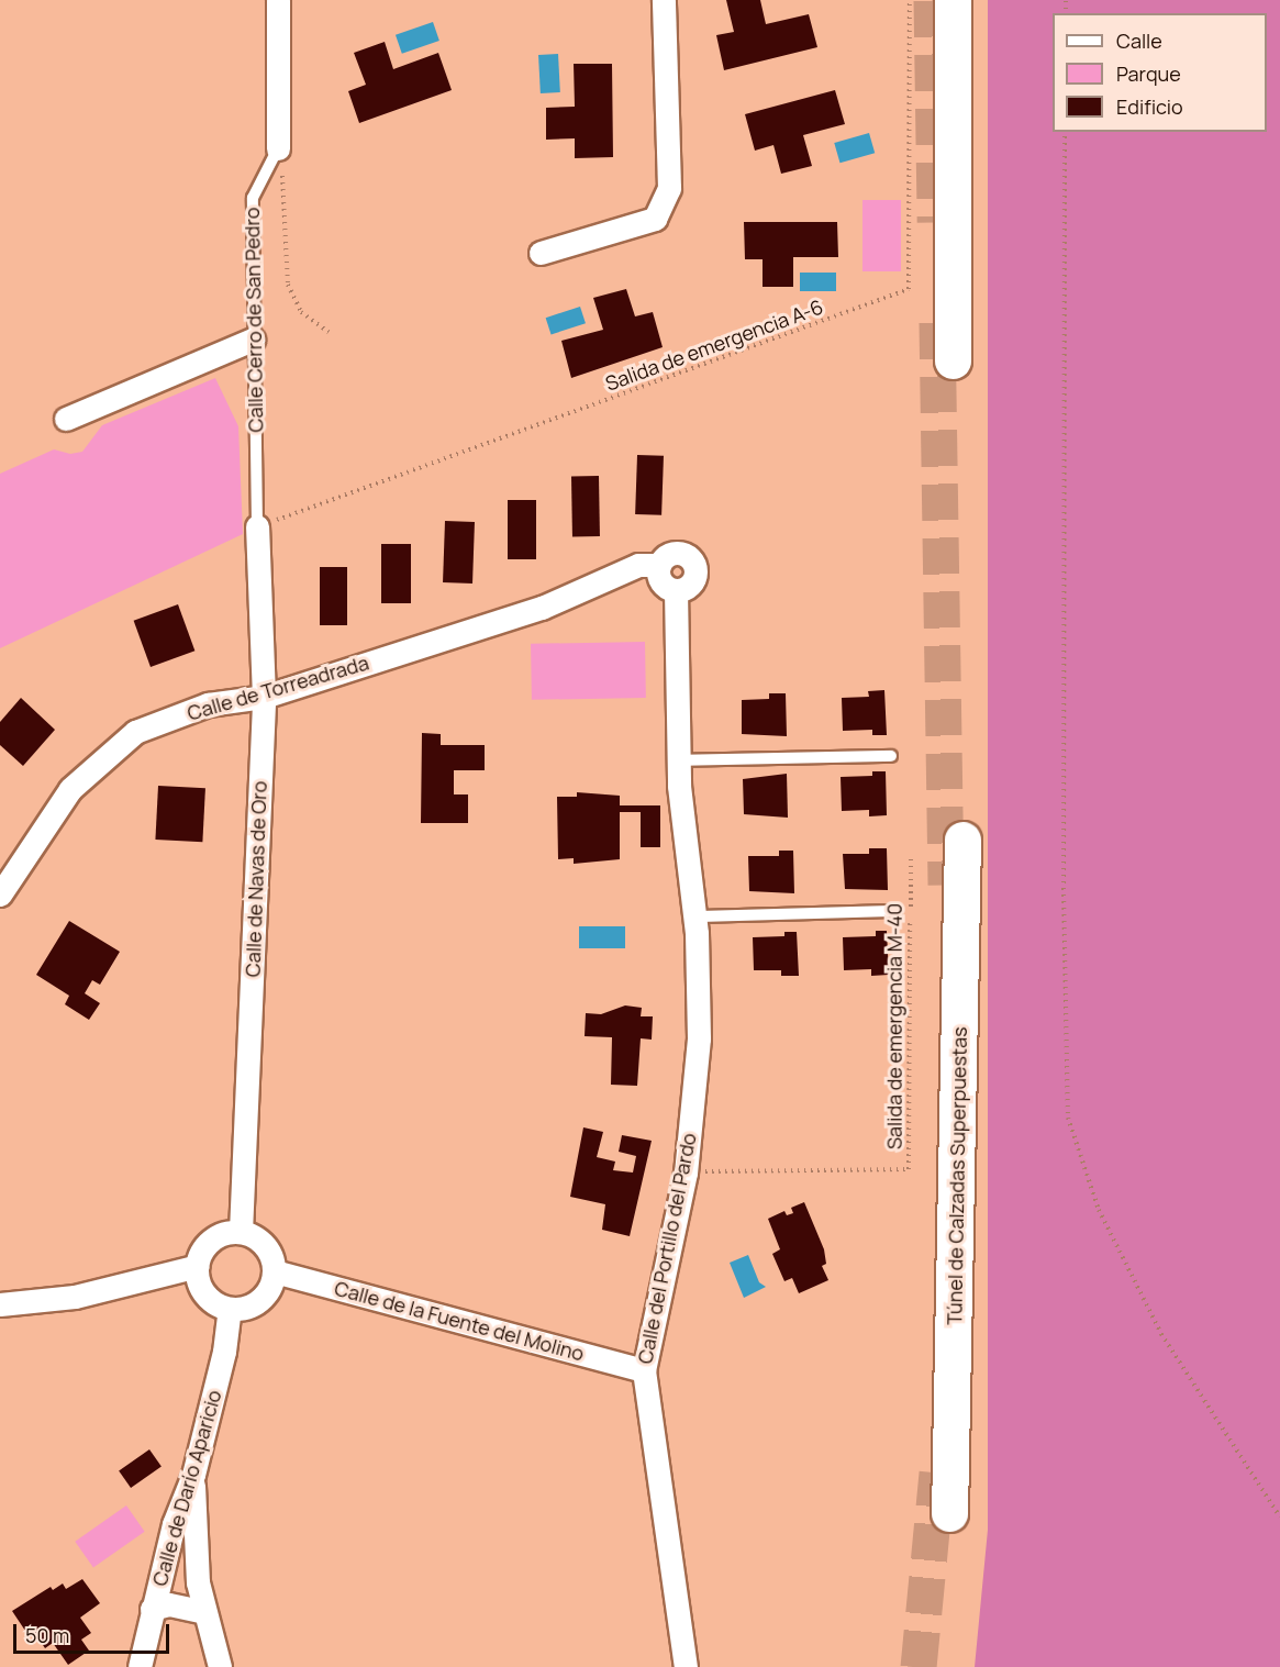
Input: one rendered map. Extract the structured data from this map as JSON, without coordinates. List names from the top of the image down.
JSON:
{
  "streets": {
    "highway": ["Túnel de Calzadas Superpuestas"],
    "street": [
      "Calle Cerro de San Pedro",
      "Calle de Torreadrada",
      "Calle de Navas de Oro",
      "Calle del Portillo del Pardo",
      "Calle de la Fuente del Molino",
      "Calle de Darío Aparicio"
    ],
    "path": ["Salida de emergencia A-6", "Salida de emergencia M-40"]
  },
  "crossings": [
    ["Calle Cerro de San Pedro", "Salida de emergencia A-6"],
    ["Calle Cerro de San Pedro", "Calle de Navas de Oro"],
    ["Salida de emergencia A-6", "Calle de Navas de Oro"],
    ["Calle de Torreadrada", "Calle de Navas de Oro"],
    ["Calle de Torreadrada", "Calle del Portillo del Pardo"],
    ["Calle de Navas de Oro", "Calle de la Fuente del Molino"],
    ["Calle de Navas de Oro", "Calle de Darío Aparicio"],
    ["Salida de emergencia M-40", "Calle del Portillo del Pardo"],
    ["Calle del Portillo del Pardo", "Calle de la Fuente del Molino"],
    ["Calle de la Fuente del Molino", "Calle de Darío Aparicio"]
  ],
  "legend": ["Calle", "Parque", "Edificio"],
  "scale_bar": "50 m"
}
